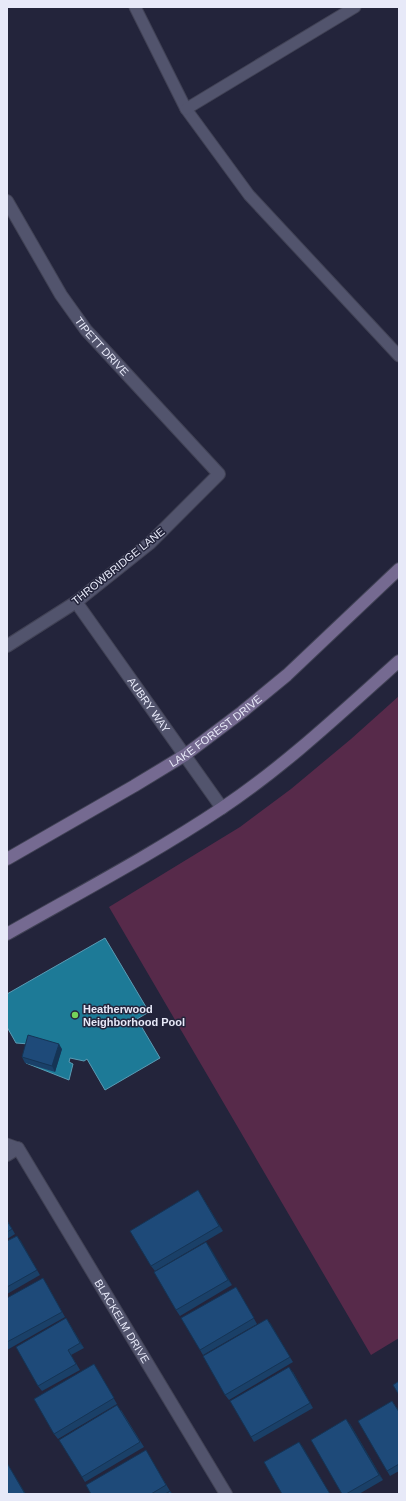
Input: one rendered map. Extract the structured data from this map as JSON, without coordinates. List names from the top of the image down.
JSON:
{
  "streets": {
    "main road": ["LAKE FOREST DRIVE"],
    "street": [
      "TIPETT DRIVE",
      "THROWBRIDGE LANE",
      "AUBRY WAY",
      "BLACKELM DRIVE"
    ]
  },
  "crossings": [
    ["TIPETT DRIVE", "THROWBRIDGE LANE"],
    ["THROWBRIDGE LANE", "AUBRY WAY"],
    ["AUBRY WAY", "LAKE FOREST DRIVE"]
  ],
  "places": ["Heatherwood Neighborhood Pool"]
}
